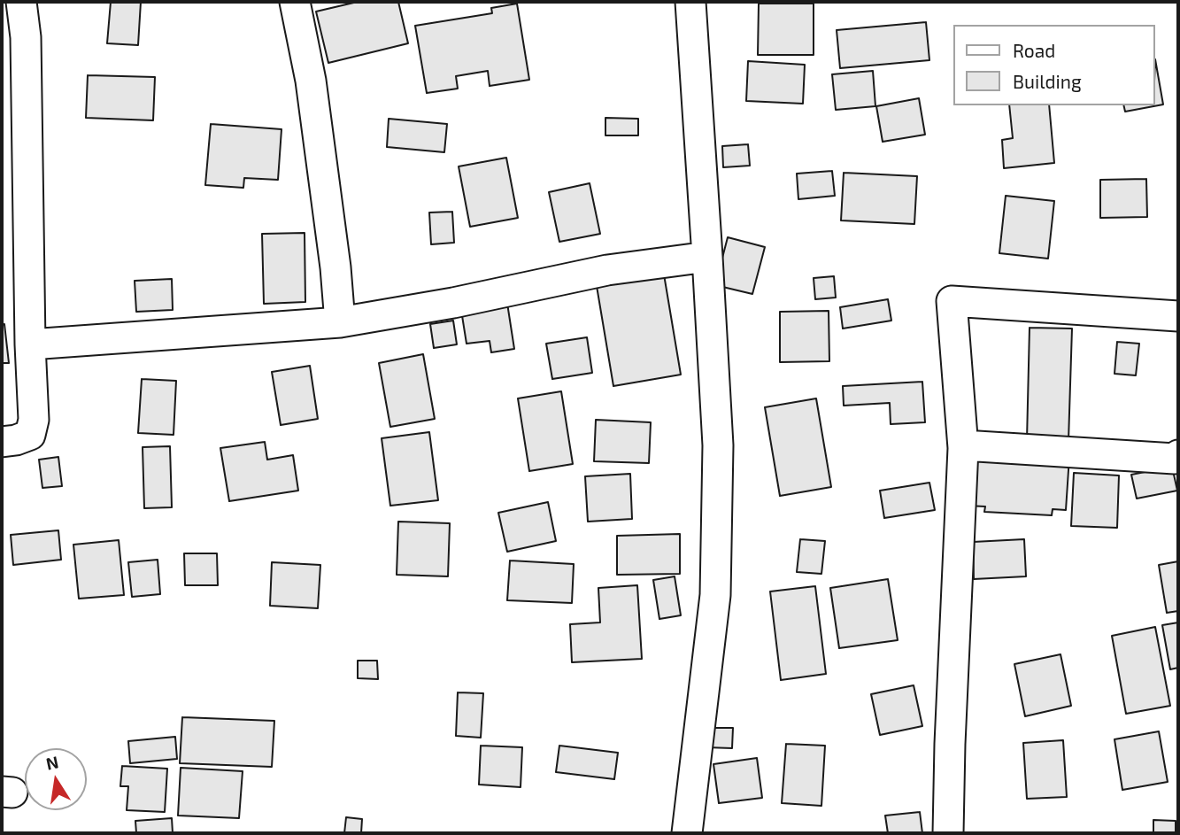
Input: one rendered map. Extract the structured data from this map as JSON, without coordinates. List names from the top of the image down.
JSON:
{
  "legend": ["Road", "Building"],
  "north": "top"
}
